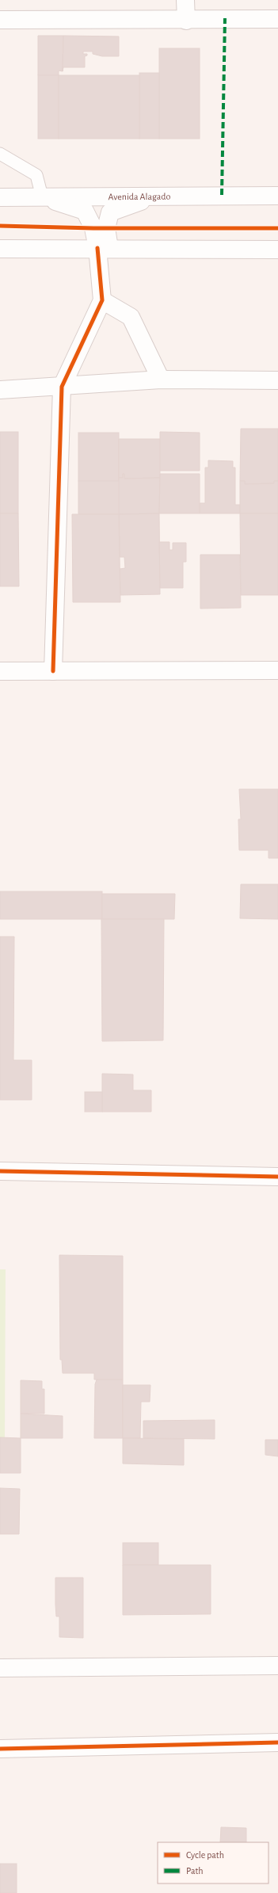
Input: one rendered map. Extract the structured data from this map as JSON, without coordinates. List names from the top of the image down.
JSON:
{
  "streets": {
    "street": ["Avenida Alagado"]
  },
  "legend": ["Cycle path", "Path"]
}
